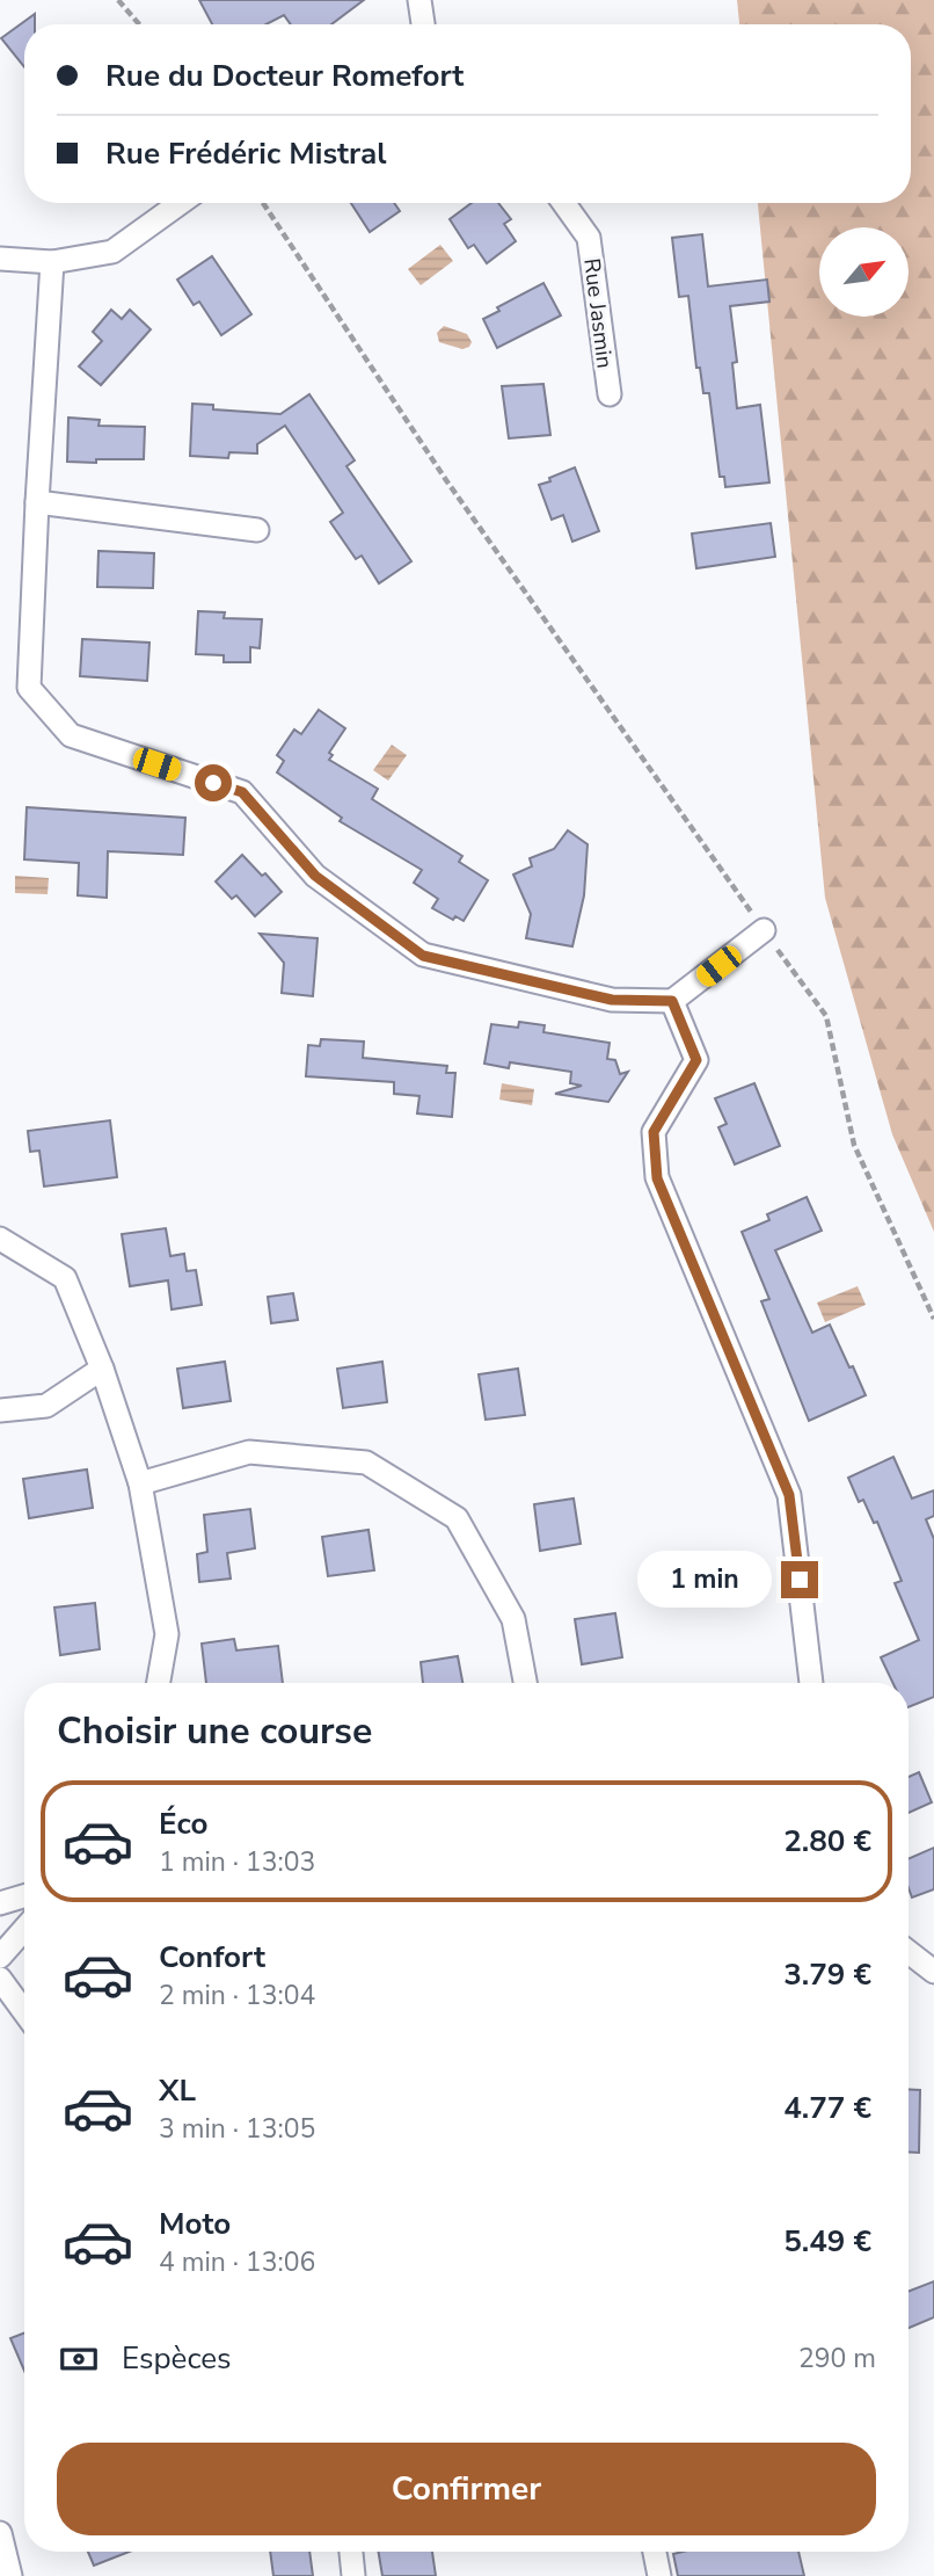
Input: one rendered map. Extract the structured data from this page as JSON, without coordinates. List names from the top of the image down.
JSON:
{
  "streets": {
    "street": ["Rue Jasmin"]
  },
  "north": "top right",
  "page": {
    "banner": ["Rue du Docteur Romefort", "Rue Frédéric Mistral"],
    "bubble": "1 min",
    "heading": "Choisir une course",
    "list": [
      {
        "name": "Éco",
        "note": "1 min · 13:03",
        "value": "2.80 €"
      },
      {
        "name": "Confort",
        "note": "2 min · 13:04",
        "value": "3.79 €"
      },
      {
        "name": "XL",
        "note": "3 min · 13:05",
        "value": "4.77 €"
      },
      {
        "name": "Moto",
        "note": "4 min · 13:06",
        "value": "5.49 €"
      }
    ],
    "pay": ["Espèces", "290 m"],
    "buttons": "Confirmer"
  }
}
